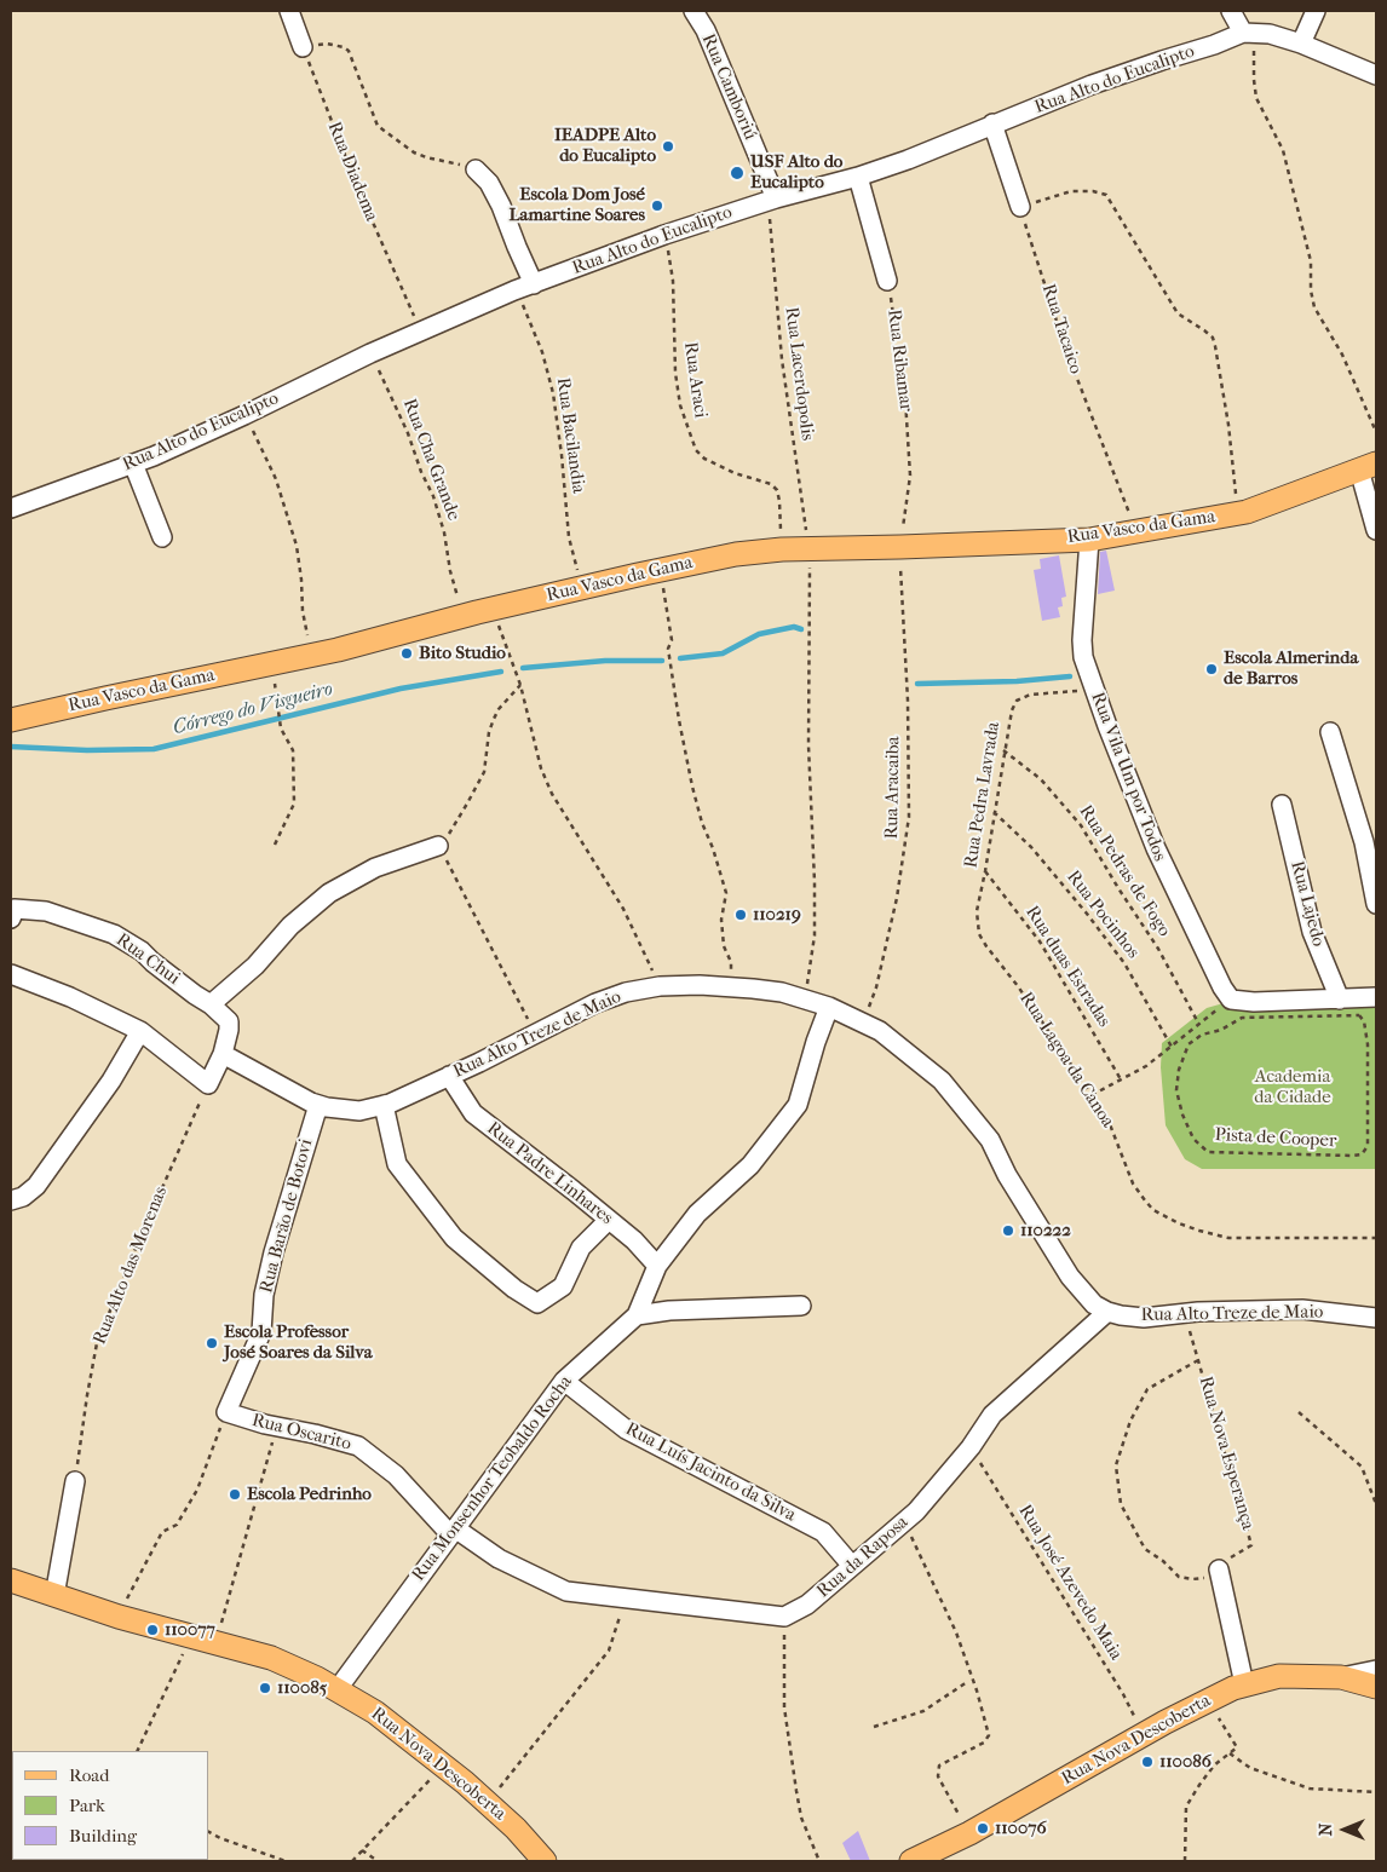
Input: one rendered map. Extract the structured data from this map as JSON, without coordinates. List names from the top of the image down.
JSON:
{
  "streets": {
    "main road": ["Rua Vasco da Gama", "Rua Nova Descoberta"],
    "street": [
      "Rua Alto do Eucalipto",
      "Rua Camboriú",
      "Rua Vila Um por Todos",
      "Rua Lajedo",
      "Rua Chui",
      "Rua Alto Treze de Maio",
      "Rua Padre Linhares",
      "Rua Barão de Botovi",
      "Rua Oscarito",
      "Rua Luís Jacinto da Silva",
      "Rua Monsenhor Teobaldo Rocha",
      "Rua da Raposa"
    ],
    "path": [
      "Rua Diadema",
      "Rua Tacaico",
      "Rua Ribamar",
      "Rua Lacerdopolis",
      "Rua Araci",
      "Rua Bacilandia",
      "Rua Cha Grande",
      "Rua Aracaiba",
      "Rua Pedra Lavrada",
      "Rua Pedras de Fogo",
      "Rua Pocinhos",
      "Rua duas Estradas",
      "Rua Lagoa da Canoa",
      "Pista de Cooper",
      "Rua Alto das Morenas",
      "Rua Nova Esperança",
      "Rua José Azevedo Maia"
    ]
  },
  "crossings": [
    ["Rua Alto do Eucalipto", "Rua Camboriú"],
    ["Rua Alto do Eucalipto", "Rua Diadema"],
    ["Rua Alto do Eucalipto", "Rua Lacerdopolis"],
    ["Rua Alto do Eucalipto", "Rua Araci"],
    ["Rua Alto do Eucalipto", "Rua Bacilandia"],
    ["Rua Alto do Eucalipto", "Rua Cha Grande"],
    ["Rua Camboriú", "Rua Lacerdopolis"],
    ["Rua Tacaico", "Rua Vasco da Gama"],
    ["Rua Ribamar", "Rua Vasco da Gama"],
    ["Rua Ribamar", "Rua Aracaiba"],
    ["Rua Lacerdopolis", "Rua Vasco da Gama"],
    ["Rua Lacerdopolis", "Rua Alto Treze de Maio"],
    ["Rua Araci", "Rua Vasco da Gama"],
    ["Rua Bacilandia", "Rua Vasco da Gama"],
    ["Rua Cha Grande", "Rua Vasco da Gama"],
    ["Rua Vasco da Gama", "Rua Vila Um por Todos"],
    ["Rua Vasco da Gama", "Rua Aracaiba"],
    ["Rua Vila Um por Todos", "Rua Pedra Lavrada"],
    ["Rua Aracaiba", "Rua Alto Treze de Maio"],
    ["Rua Pedra Lavrada", "Rua Pedras de Fogo"],
    ["Rua Pedra Lavrada", "Rua Pocinhos"],
    ["Rua Pedra Lavrada", "Rua duas Estradas"],
    ["Rua Pedra Lavrada", "Rua Lagoa da Canoa"],
    ["Rua Chui", "Rua Alto Treze de Maio"],
    ["Rua Chui", "Rua Alto das Morenas"],
    ["Rua Alto Treze de Maio", "Rua Padre Linhares"],
    ["Rua Alto Treze de Maio", "Rua Barão de Botovi"],
    ["Rua Alto Treze de Maio", "Rua Nova Esperança"],
    ["Rua Alto Treze de Maio", "Rua Monsenhor Teobaldo Rocha"],
    ["Rua Alto Treze de Maio", "Rua da Raposa"],
    ["Rua Padre Linhares", "Rua Monsenhor Teobaldo Rocha"],
    ["Rua Barão de Botovi", "Rua Oscarito"],
    ["Rua Oscarito", "Rua Monsenhor Teobaldo Rocha"],
    ["Rua Oscarito", "Rua da Raposa"],
    ["Rua Luís Jacinto da Silva", "Rua Monsenhor Teobaldo Rocha"],
    ["Rua Luís Jacinto da Silva", "Rua da Raposa"],
    ["Rua Monsenhor Teobaldo Rocha", "Rua Nova Descoberta"],
    ["Rua da Raposa", "Rua José Azevedo Maia"],
    ["Rua José Azevedo Maia", "Rua Nova Descoberta"]
  ],
  "water": ["Córrego do Visgueiro"],
  "parks": ["Academia da Cidade"],
  "places": [
    "IEADPE Alto do Eucalipto",
    "USF Alto do Eucalipto",
    "Escola Dom José Lamartine Soares",
    "Bito Studio",
    "Escola Almerinda de Barros",
    "110219",
    "110222",
    "Escola Professor José Soares da Silva",
    "Escola Pedrinho",
    "110077",
    "110085",
    "110086",
    "110076"
  ],
  "legend": ["Road", "Park", "Building"],
  "north": "left"
}
